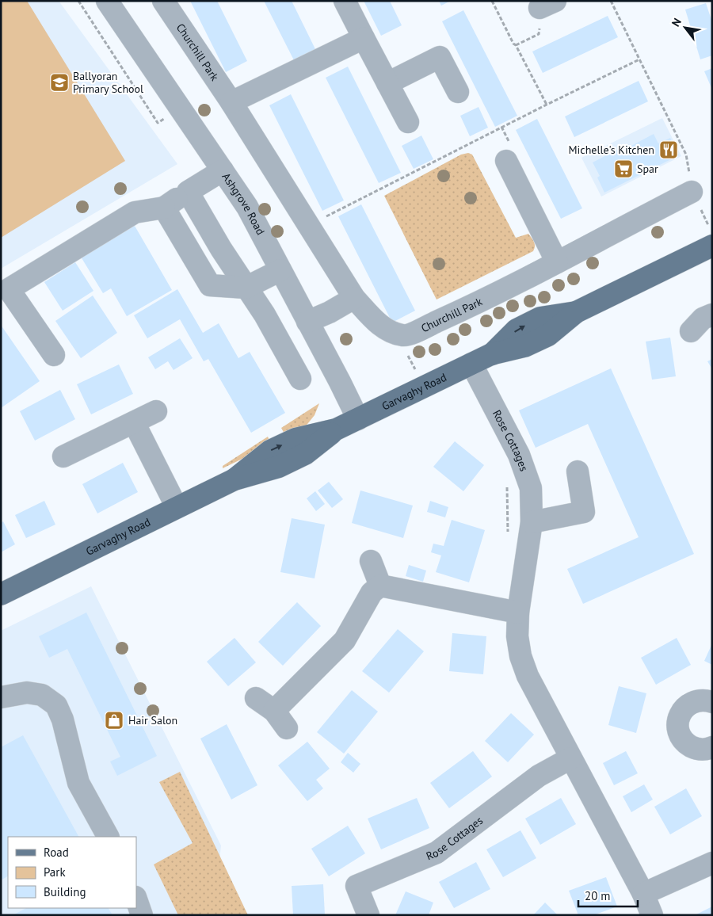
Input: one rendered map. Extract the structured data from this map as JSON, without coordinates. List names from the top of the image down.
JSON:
{
  "streets": {
    "main road": ["Garvaghy Road"],
    "street": ["Churchill Park", "Ashgrove Road", "Rose Cottages"]
  },
  "crossings": [
    ["Ashgrove Road", "Garvaghy Road"],
    ["Garvaghy Road", "Rose Cottages"]
  ],
  "places": {
    "school or university": ["Ballyoran Primary School"],
    "restaurant": ["Michelle's Kitchen"],
    "supermarket": ["Spar"],
    "shop": ["Hair Salon"]
  },
  "legend": ["Road", "Park", "Building"],
  "scale_bar": "20 m",
  "north": "top left"
}
